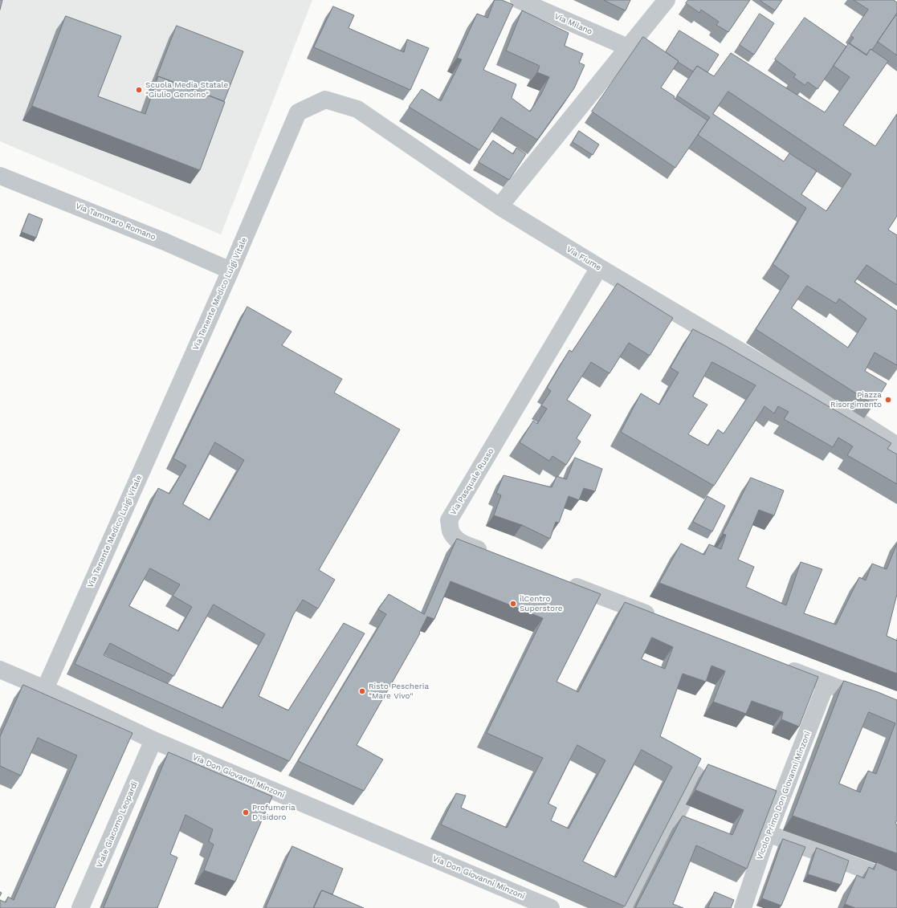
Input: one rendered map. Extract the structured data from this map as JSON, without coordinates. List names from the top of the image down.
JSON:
{
  "streets": {
    "street": [
      "Via Milano",
      "Via Tammaro Romano",
      "Via Fiume",
      "Via Tenente Medico Luigi Vitale",
      "Via Pasquale Russo",
      "Via Don Giovanni Minzoni",
      "Vicolo Primo Don Giovanni Minzoni",
      "Viale Giacomo Leopardi"
    ]
  },
  "crossings": [
    ["Via Tammaro Romano", "Via Tenente Medico Luigi Vitale"],
    ["Via Fiume", "Via Tenente Medico Luigi Vitale"],
    ["Via Fiume", "Via Pasquale Russo"],
    ["Via Tenente Medico Luigi Vitale", "Via Don Giovanni Minzoni"],
    ["Via Don Giovanni Minzoni", "Viale Giacomo Leopardi"]
  ],
  "places": [
    "Scuola Media Statale \"Giulio Genoino\"",
    "Piazza Risorgimento",
    "ilCentro Superstore",
    "Risto Pescheria \"Mare Vivo\"",
    "Profumeria D'Isidoro"
  ]
}
